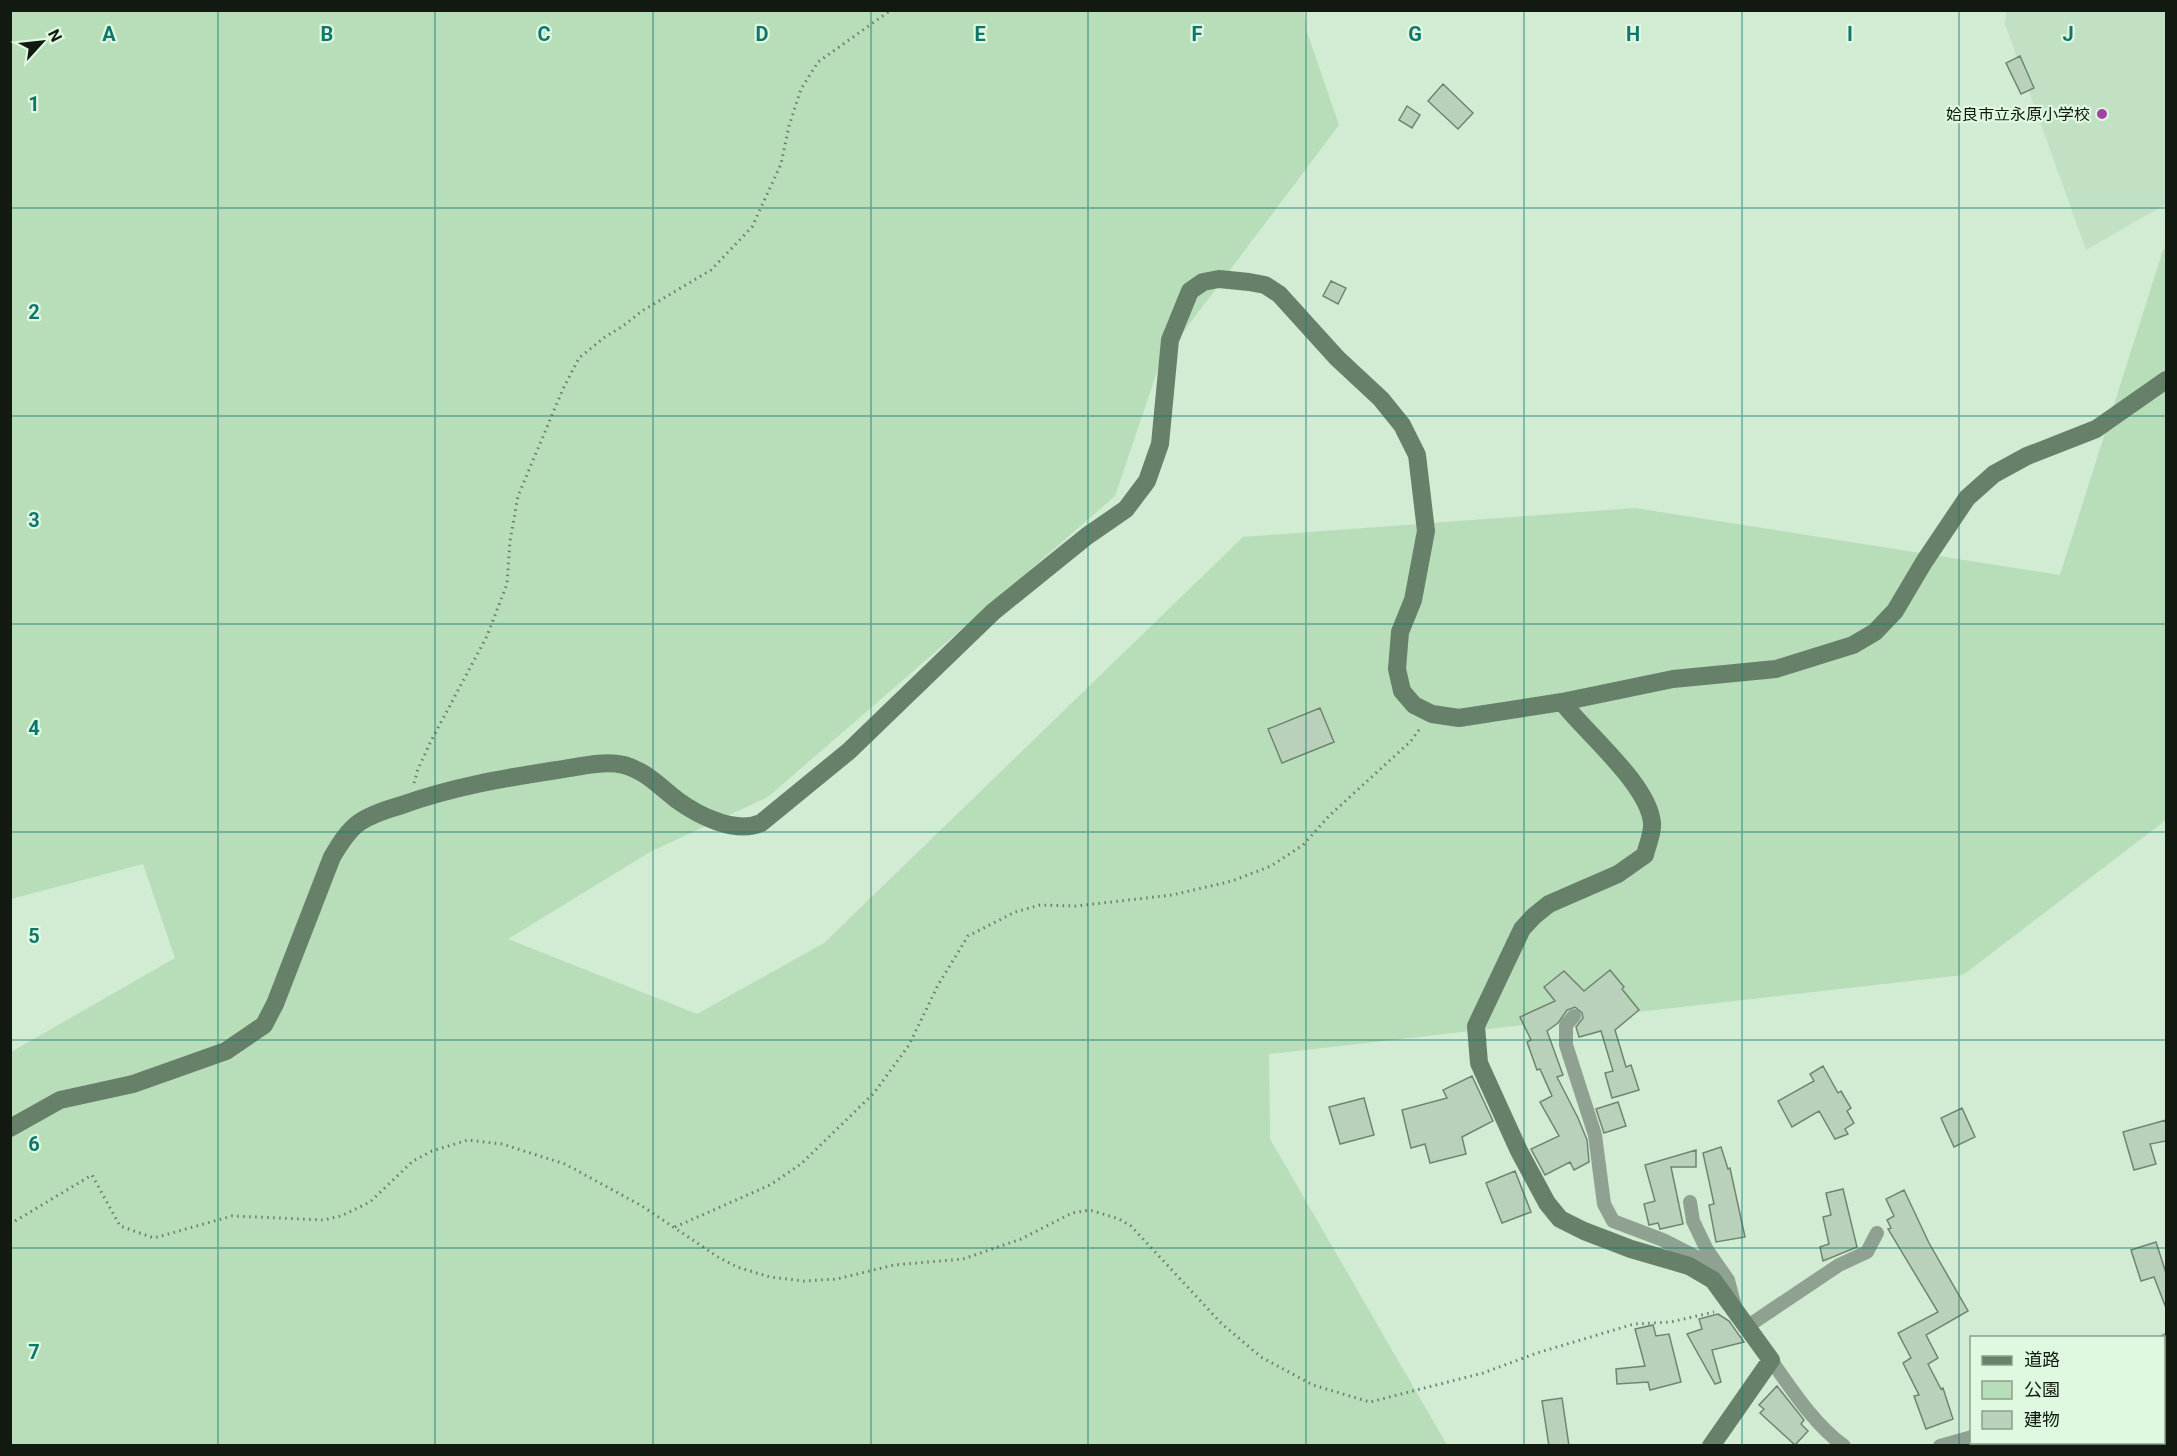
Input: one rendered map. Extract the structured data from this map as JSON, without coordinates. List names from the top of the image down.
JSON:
{
  "places": ["姶良市立永原小学校"],
  "legend": ["道路", "公園", "建物"],
  "north": "top right",
  "grid": {
    "columns": [
      "A",
      "B",
      "C",
      "D",
      "E",
      "F",
      "G",
      "H",
      "I",
      "J"
    ],
    "rows": [
      "1",
      "2",
      "3",
      "4",
      "5",
      "6",
      "7"
    ]
  }
}
